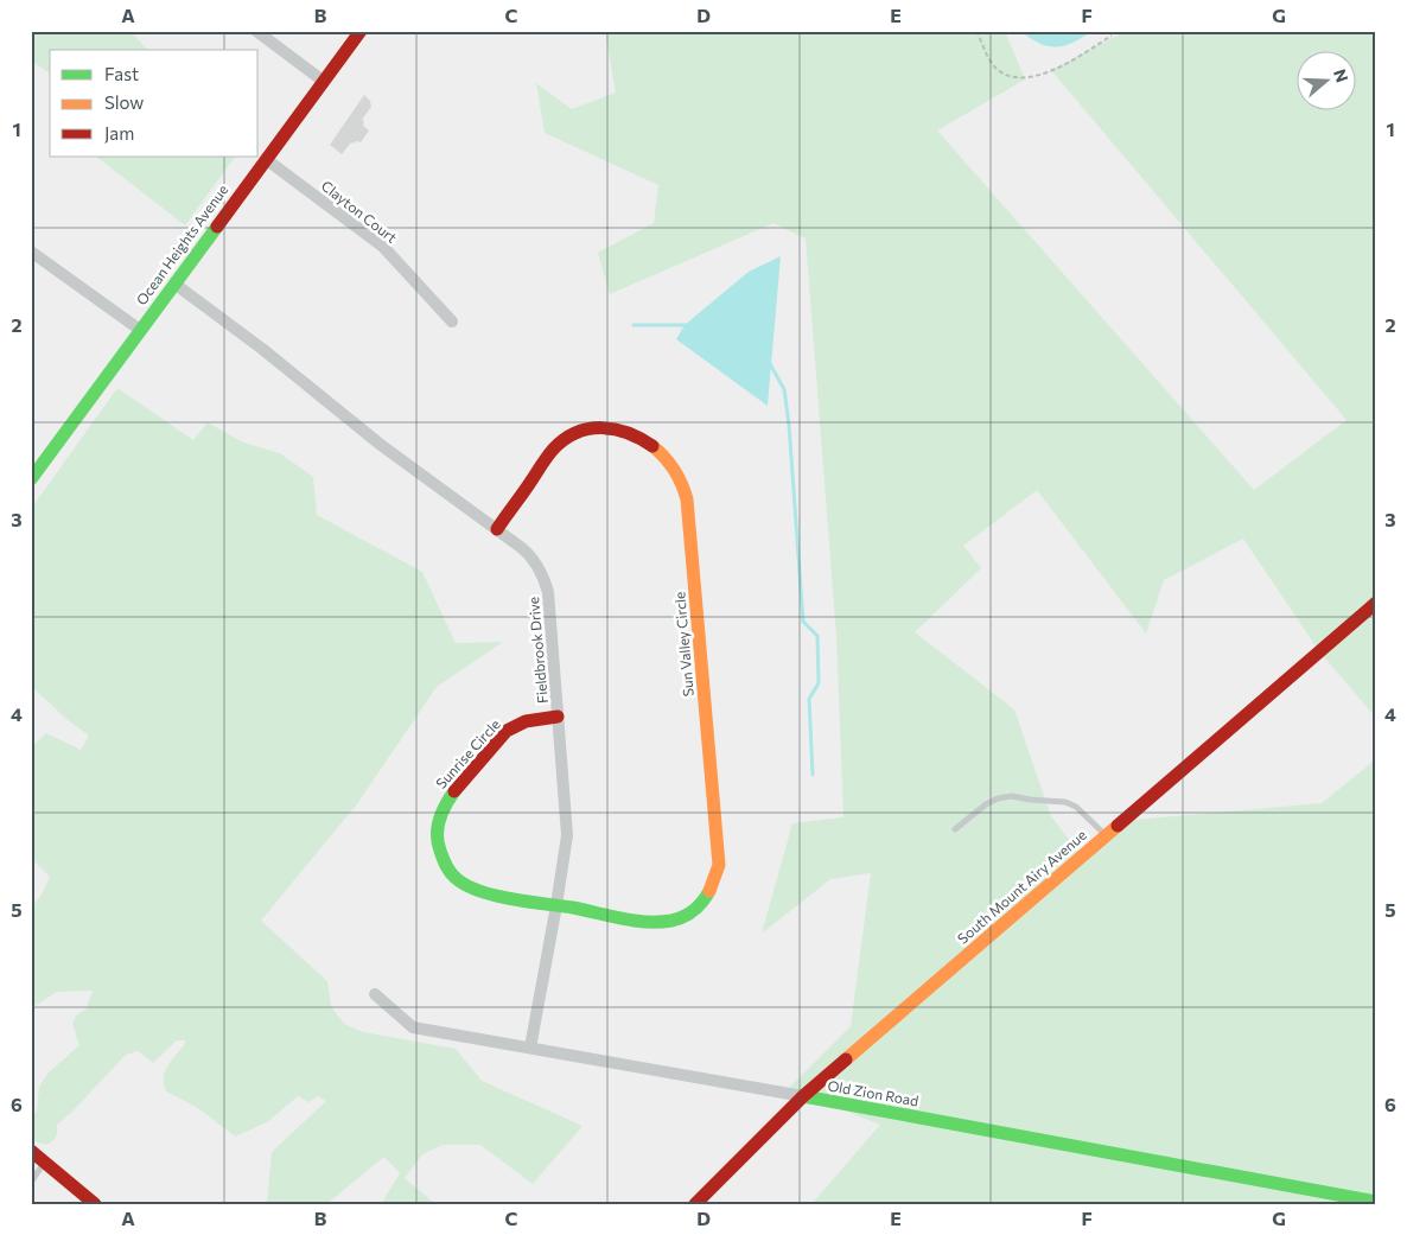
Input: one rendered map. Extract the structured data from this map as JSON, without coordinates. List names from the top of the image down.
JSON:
{
  "streets": {
    "street": [
      "Clayton Court",
      "Ocean Heights Avenue",
      "Sun Valley Circle",
      "Fieldbrook Drive",
      "Sunrise Circle",
      "South Mount Airy Avenue",
      "Old Zion Road"
    ]
  },
  "crossings": [
    ["Clayton Court", "Ocean Heights Avenue"],
    ["Ocean Heights Avenue", "Fieldbrook Drive"],
    ["Sun Valley Circle", "Fieldbrook Drive"],
    ["Sun Valley Circle", "Sunrise Circle"],
    ["Fieldbrook Drive", "Sunrise Circle"],
    ["Fieldbrook Drive", "Old Zion Road"],
    ["South Mount Airy Avenue", "Old Zion Road"]
  ],
  "legend": ["Fast", "Slow", "Jam"],
  "north": "right",
  "grid": {
    "columns": [
      "A",
      "B",
      "C",
      "D",
      "E",
      "F",
      "G"
    ],
    "rows": [
      "1",
      "2",
      "3",
      "4",
      "5",
      "6"
    ]
  }
}
